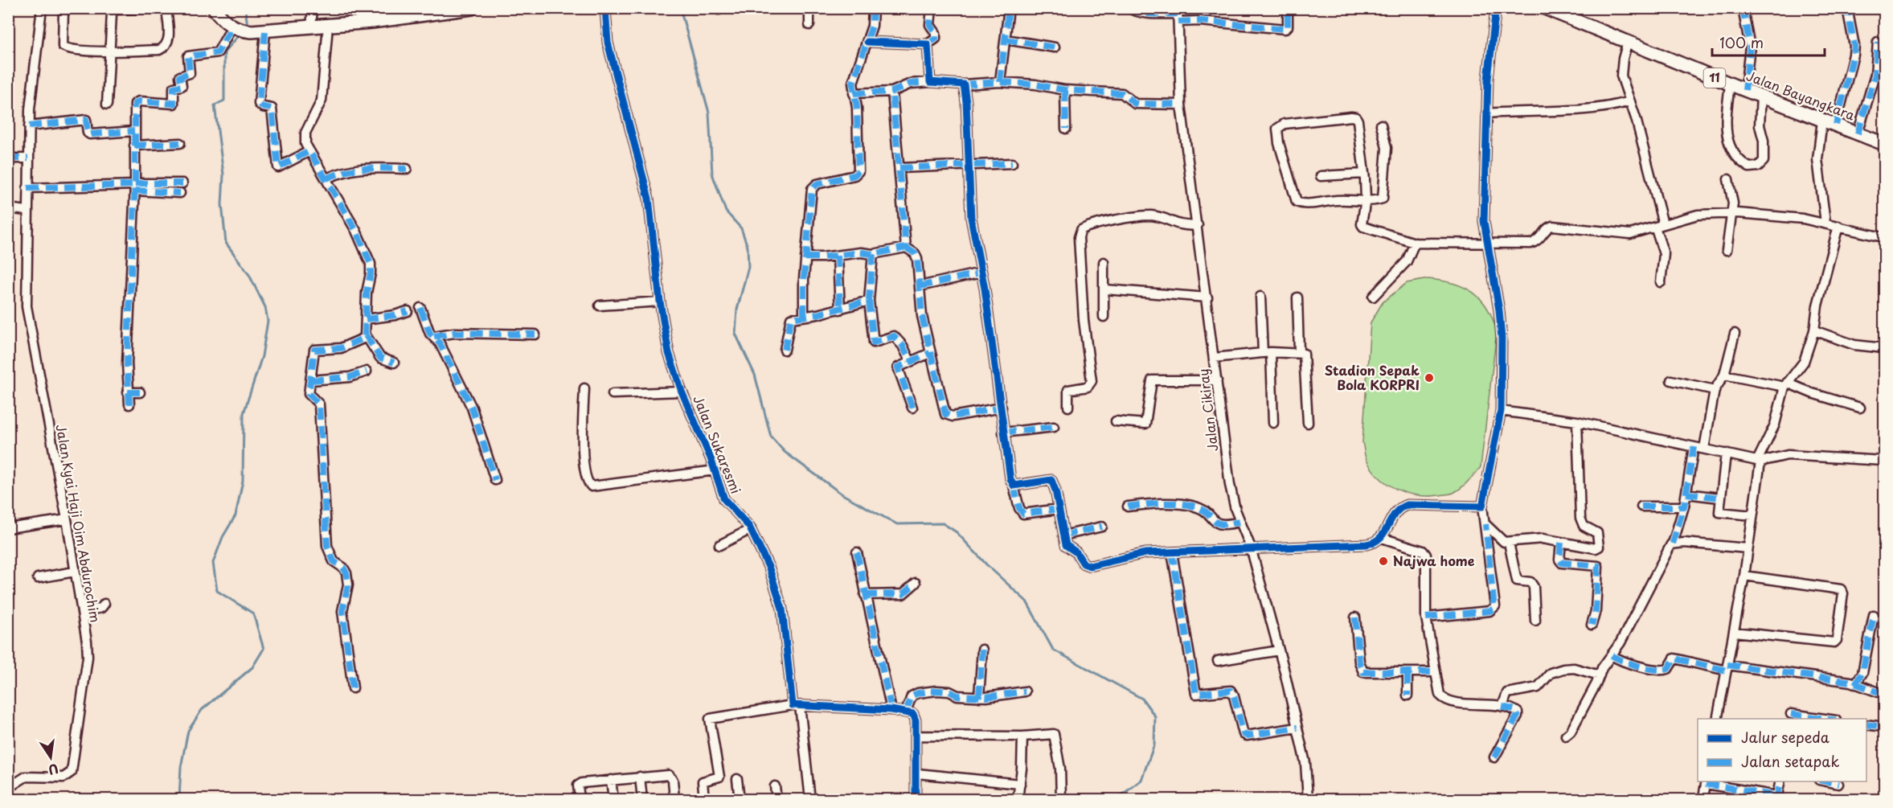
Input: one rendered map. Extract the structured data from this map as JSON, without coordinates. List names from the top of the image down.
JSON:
{
  "streets": {
    "highway": ["11", "Jalan Bayangkara"],
    "street": ["Jalan Cikiray", "Jalan Sukaresmi", "Jalan Kyai Haji Oim Abdurochim"]
  },
  "places": ["Stadion Sepak Bola KORPRI", "Najwa home"],
  "legend": ["Jalur sepeda", "Jalan setapak"],
  "scale_bar": "100 m",
  "north": "bottom"
}
